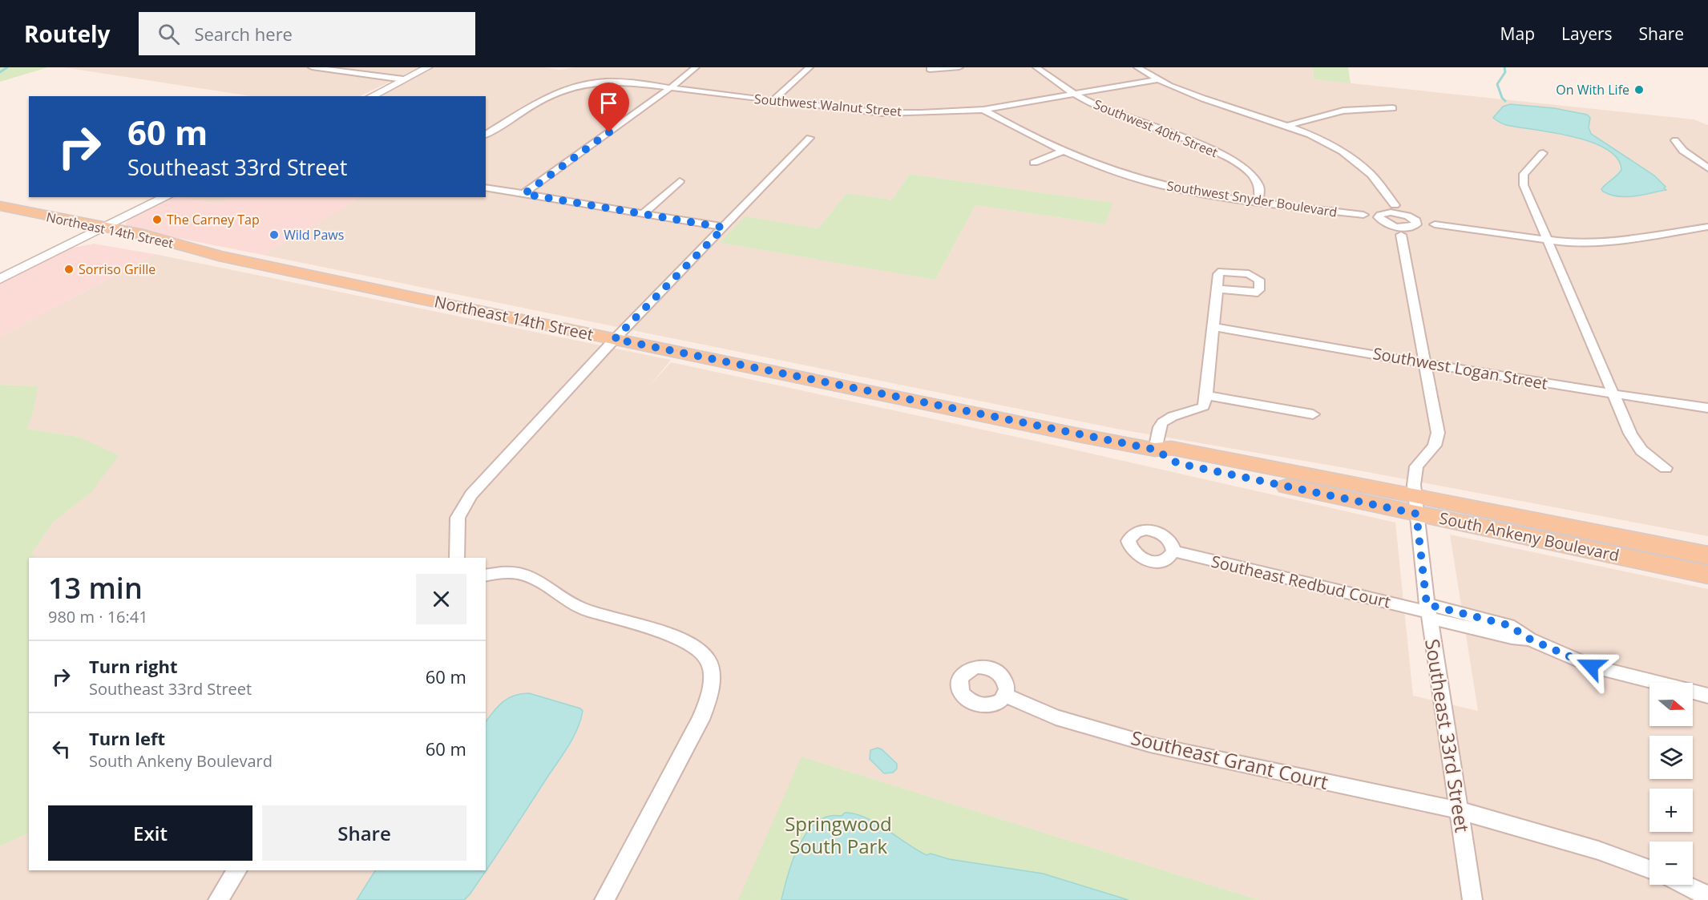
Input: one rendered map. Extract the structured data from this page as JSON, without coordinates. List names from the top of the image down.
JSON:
{
  "streets": {
    "main road": ["Northeast 14th Street", "South Ankeny Boulevard"],
    "street": [
      "Southwest Walnut Street",
      "Southwest 40th Street",
      "Southwest Snyder Boulevard",
      "Southwest Logan Street",
      "Southeast Redbud Court",
      "Southeast 33rd Street",
      "Southeast Grant Court"
    ]
  },
  "crossings": [
    ["Southwest Walnut Street", "Southwest 40th Street"],
    ["Southwest Walnut Street", "Southwest Snyder Boulevard"],
    ["Southwest 40th Street", "Southwest Snyder Boulevard"],
    ["Southwest Snyder Boulevard", "Southeast 33rd Street"],
    ["Northeast 14th Street", "South Ankeny Boulevard"],
    ["Southwest Logan Street", "Southeast 33rd Street"],
    ["South Ankeny Boulevard", "Southeast 33rd Street"],
    ["Southeast Redbud Court", "Southeast 33rd Street"],
    ["Southeast 33rd Street", "Southeast Grant Court"]
  ],
  "parks": ["Springwood South Park"],
  "places": [
    "On With Life",
    "The Carney Tap",
    "Wild Paws",
    "Sorriso Grille"
  ],
  "north": "right",
  "page": {
    "header": "Routely",
    "search": "Search here",
    "nav": ["Map", "Layers", "Share"],
    "turn": ["60 m", "Southeast 33rd Street"],
    "heading": ["13 min", "980 m · 16:41"],
    "list": [
      {
        "name": "Turn right",
        "note": "Southeast 33rd Street",
        "value": "60 m"
      },
      {
        "name": "Turn left",
        "note": "South Ankeny Boulevard",
        "value": "60 m"
      }
    ],
    "map_buttons": ["+", "−"],
    "buttons": ["Exit", "Share"]
  }
}
